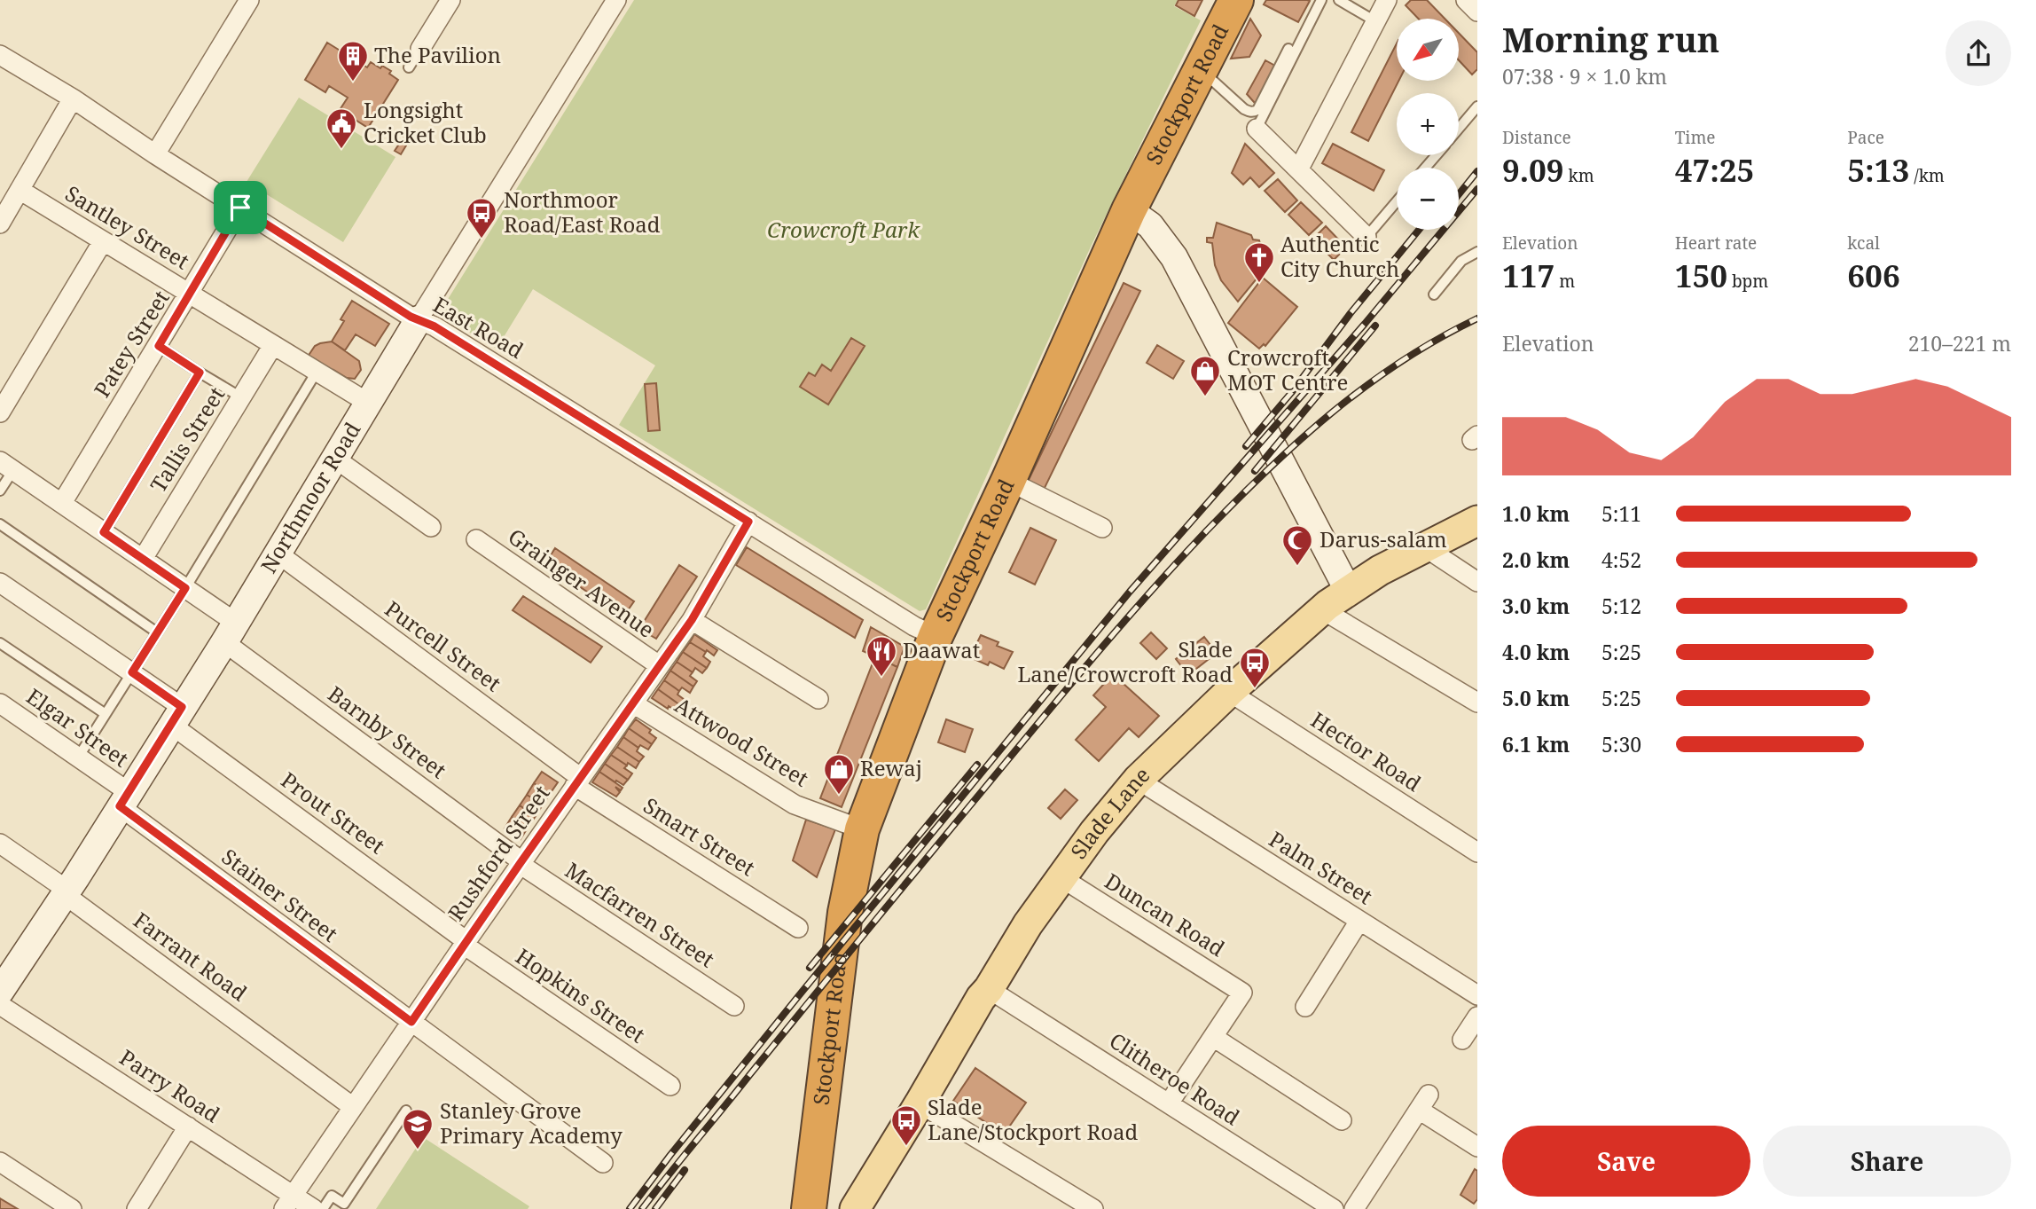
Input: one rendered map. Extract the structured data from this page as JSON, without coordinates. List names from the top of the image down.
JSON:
{
  "streets": {
    "highway": ["Stockport Road"],
    "main road": ["Slade Lane"],
    "street": [
      "Santley Street",
      "East Road",
      "Patey Street",
      "Tallis Street",
      "Northmoor Road",
      "Grainger Avenue",
      "Purcell Street",
      "Elgar Street",
      "Barnby Street",
      "Attwood Street",
      "Hector Road",
      "Prout Street",
      "Smart Street",
      "Rushford Street",
      "Palm Street",
      "Stainer Street",
      "Macfarren Street",
      "Duncan Road",
      "Farrant Road",
      "Hopkins Street",
      "Clitheroe Road",
      "Parry Road"
    ]
  },
  "crossings": [
    ["Stockport Road", "East Road"],
    ["Stockport Road", "Attwood Street"],
    ["Santley Street", "Patey Street"],
    ["Santley Street", "Tallis Street"],
    ["Santley Street", "Northmoor Road"],
    ["East Road", "Patey Street"],
    ["East Road", "Northmoor Road"],
    ["East Road", "Rushford Street"],
    ["Patey Street", "Barnby Street"],
    ["Tallis Street", "Barnby Street"],
    ["Northmoor Road", "Purcell Street"],
    ["Northmoor Road", "Elgar Street"],
    ["Northmoor Road", "Barnby Street"],
    ["Northmoor Road", "Prout Street"],
    ["Northmoor Road", "Stainer Street"],
    ["Northmoor Road", "Farrant Road"],
    ["Northmoor Road", "Parry Road"],
    ["Grainger Avenue", "Rushford Street"],
    ["Purcell Street", "Smart Street"],
    ["Purcell Street", "Rushford Street"],
    ["Elgar Street", "Stainer Street"],
    ["Barnby Street", "Rushford Street"],
    ["Barnby Street", "Macfarren Street"],
    ["Attwood Street", "Rushford Street"],
    ["Hector Road", "Slade Lane"],
    ["Prout Street", "Rushford Street"],
    ["Prout Street", "Hopkins Street"],
    ["Slade Lane", "Palm Street"],
    ["Slade Lane", "Duncan Road"],
    ["Slade Lane", "Clitheroe Road"],
    ["Smart Street", "Rushford Street"],
    ["Rushford Street", "Stainer Street"],
    ["Rushford Street", "Macfarren Street"],
    ["Rushford Street", "Farrant Road"],
    ["Rushford Street", "Hopkins Street"],
    ["Rushford Street", "Parry Road"]
  ],
  "parks": ["Crowcroft Park"],
  "places": {
    "building": ["The Pavilion"],
    "public building": ["Longsight Cricket Club"],
    "bus stop": ["Northmoor Road/East Road", "Slade Lane/Crowcroft Road", "Slade Lane/Stockport Road"],
    "church": ["Authentic City Church"],
    "shop": ["Crowcroft MOT Centre", "Rewaj"],
    "mosque": ["Darus-salam"],
    "restaurant": ["Daawat"],
    "school or university": ["Stanley Grove Primary Academy"]
  },
  "north": "bottom left",
  "page": {
    "heading": ["Morning run", "07:38 · 9 × 1.0 km"],
    "map_buttons": ["+", "−"],
    "stats": [
      ["Distance", "9.09 km"],
      ["Time", "47:25"],
      ["Pace", "5:13 /km"],
      ["Elevation", "117 m"],
      ["Heart rate", "150 bpm"],
      ["kcal", "606"]
    ],
    "chart": ["Elevation", "210–221 m"],
    "list": [
      {
        "name": "1.0 km",
        "note": "5:11"
      },
      {
        "name": "2.0 km",
        "note": "4:52"
      },
      {
        "name": "3.0 km",
        "note": "5:12"
      },
      {
        "name": "4.0 km",
        "note": "5:25"
      },
      {
        "name": "5.0 km",
        "note": "5:25"
      },
      {
        "name": "6.1 km",
        "note": "5:30"
      }
    ],
    "buttons": ["Save", "Share"]
  }
}
